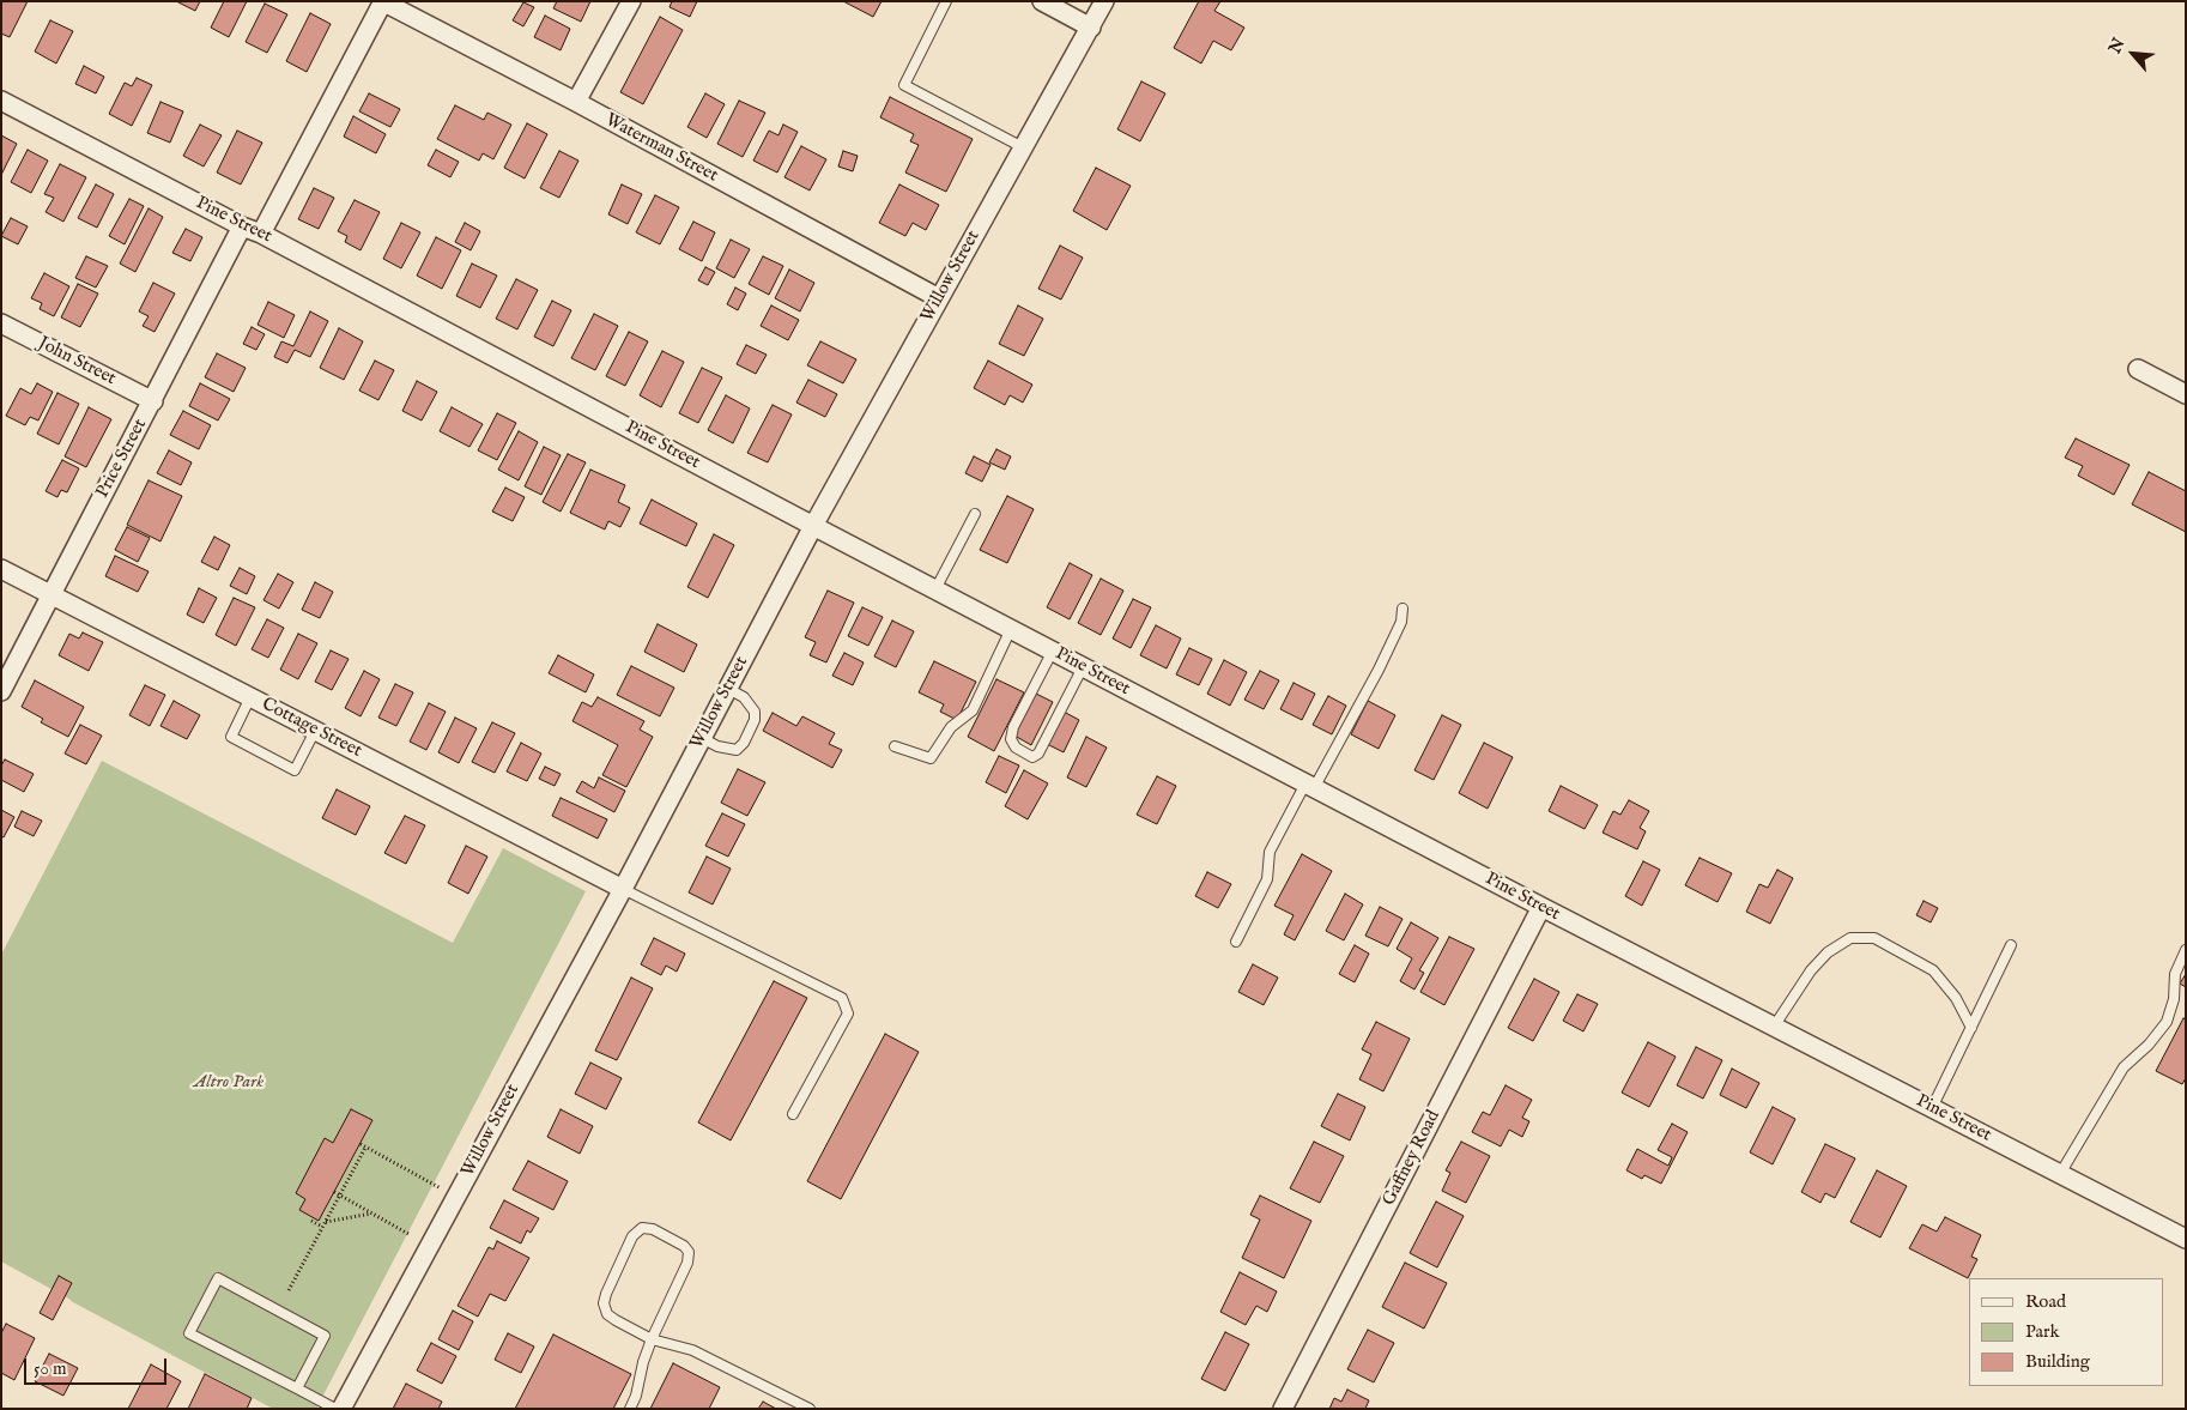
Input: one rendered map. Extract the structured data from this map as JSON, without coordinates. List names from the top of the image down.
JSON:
{
  "streets": {
    "street": [
      "Waterman Street",
      "Pine Street",
      "Willow Street",
      "John Street",
      "Price Street",
      "Cottage Street",
      "Gaffney Road"
    ]
  },
  "crossings": [
    ["Waterman Street", "Willow Street"],
    ["Pine Street", "Willow Street"],
    ["Pine Street", "Price Street"],
    ["Pine Street", "Gaffney Road"],
    ["Willow Street", "Cottage Street"],
    ["John Street", "Price Street"],
    ["Price Street", "Cottage Street"]
  ],
  "parks": ["Altro Park"],
  "legend": ["Road", "Park", "Building"],
  "scale_bar": "50 m",
  "north": "top left"
}
